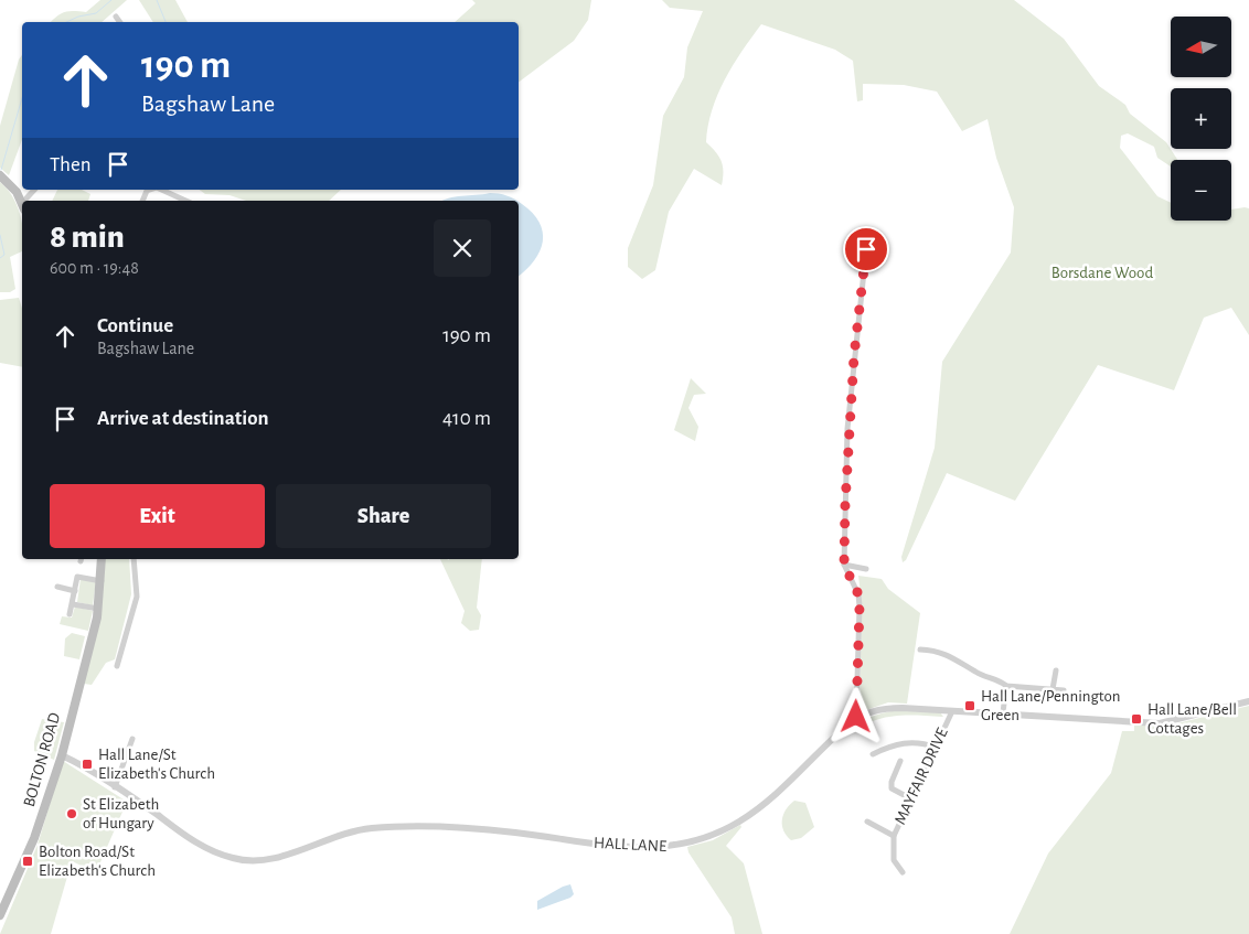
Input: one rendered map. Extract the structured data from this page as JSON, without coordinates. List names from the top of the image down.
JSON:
{
  "streets": {
    "main road": ["BOLTON ROAD"],
    "street": ["MAYFAIR DRIVE", "HALL LANE"]
  },
  "crossings": [
    ["BOLTON ROAD", "HALL LANE"],
    ["MAYFAIR DRIVE", "HALL LANE"]
  ],
  "parks": ["Borsdane Wood"],
  "places": {
    "transit": [
      "Hall Lane/Pennington Green",
      "Hall Lane/Bell Cottages",
      "Hall Lane/St Elizabeth's Church",
      "Bolton Road/St Elizabeth's Church"
    ],
    "other": ["St Elizabeth of Hungary"]
  },
  "north": "left",
  "page": {
    "map_buttons": ["+", "−"],
    "turn": ["190 m", "Bagshaw Lane"],
    "then": "Then",
    "heading": ["8 min", "600 m · 19:48"],
    "list": [
      {
        "name": "Continue",
        "note": "Bagshaw Lane",
        "value": "190 m"
      },
      {
        "name": "Arrive at destination",
        "value": "410 m"
      }
    ],
    "buttons": ["Exit", "Share"]
  }
}
